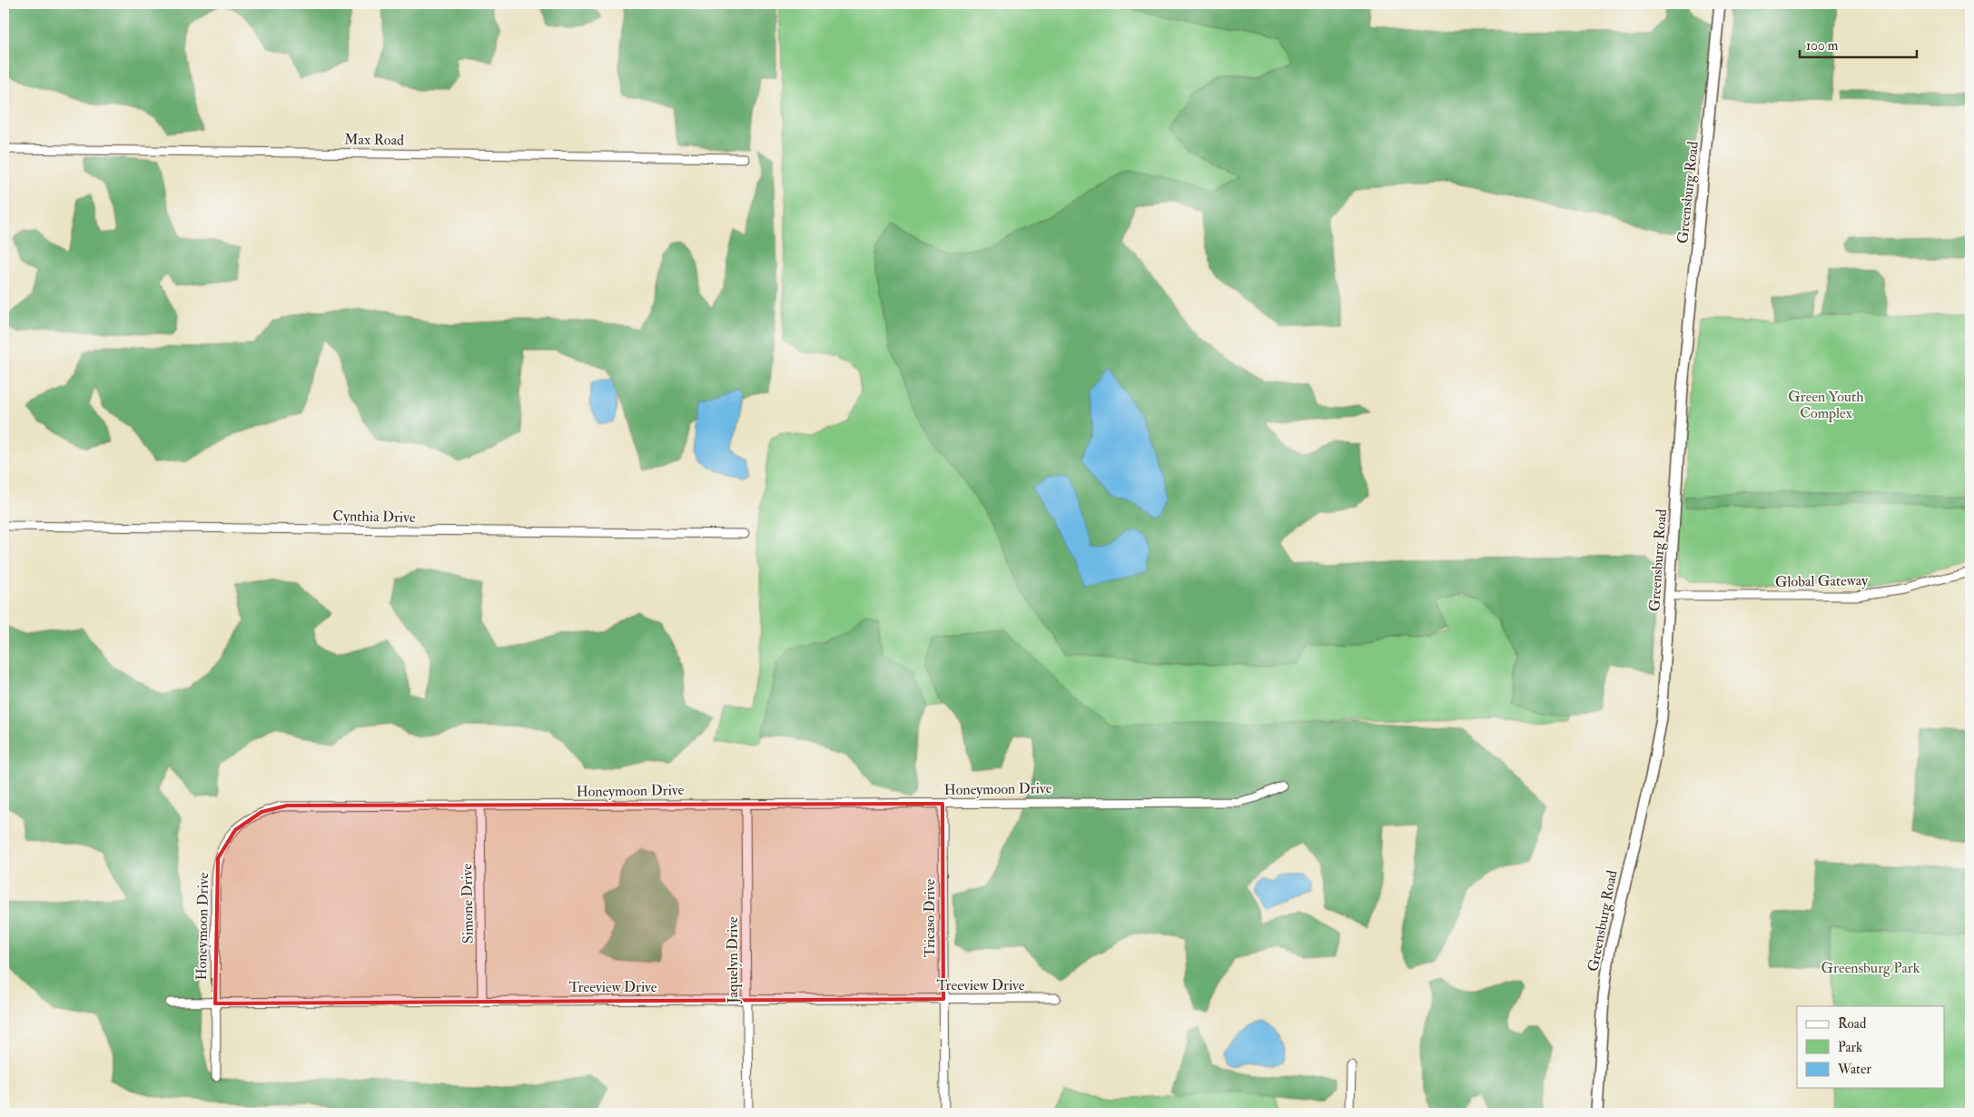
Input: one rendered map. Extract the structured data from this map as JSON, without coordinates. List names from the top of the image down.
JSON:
{
  "streets": {
    "main road": ["Greensburg Road"],
    "street": [
      "Max Road",
      "Cynthia Drive",
      "Global Gateway",
      "Honeymoon Drive",
      "Simone Drive",
      "Tricaso Drive",
      "Jaquelyn Drive",
      "Treeview Drive"
    ]
  },
  "crossings": [
    ["Greensburg Road", "Global Gateway"],
    ["Honeymoon Drive", "Simone Drive"],
    ["Honeymoon Drive", "Tricaso Drive"],
    ["Honeymoon Drive", "Jaquelyn Drive"],
    ["Honeymoon Drive", "Treeview Drive"],
    ["Simone Drive", "Treeview Drive"],
    ["Tricaso Drive", "Treeview Drive"],
    ["Jaquelyn Drive", "Treeview Drive"]
  ],
  "parks": ["Green Youth Complex", "Greensburg Park"],
  "legend": ["Road", "Park", "Water"],
  "scale_bar": "100 m"
}
